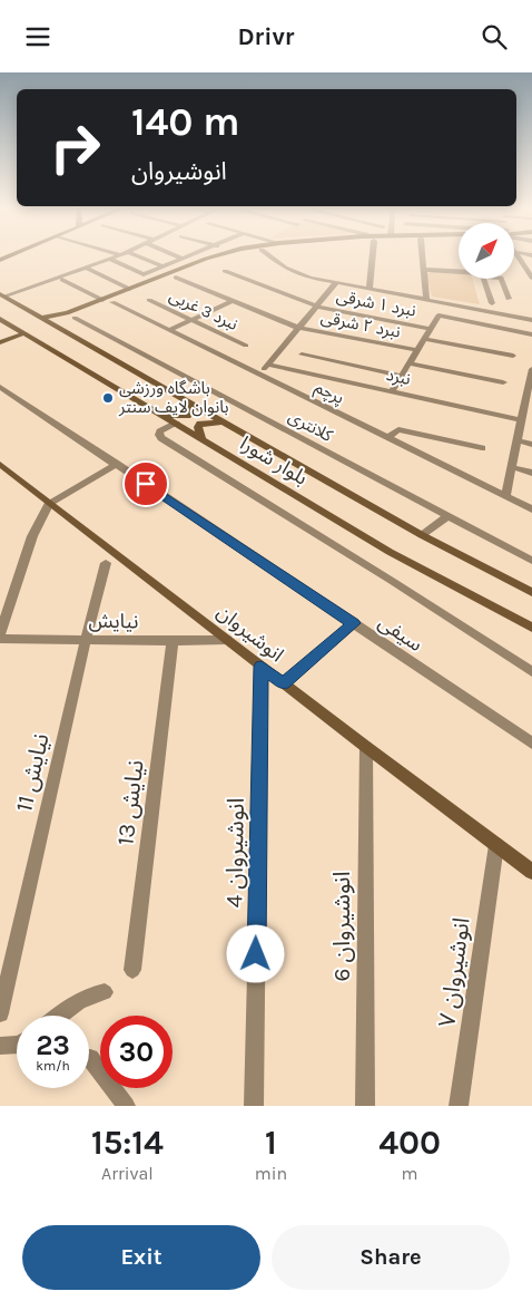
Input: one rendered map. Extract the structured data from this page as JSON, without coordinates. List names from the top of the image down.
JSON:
{
  "streets": {
    "street": [
      "نبرد ۱ شرقی",
      "نبرد 3 غربی",
      "نبرد ۲ شرقی",
      "نبرد",
      "پرچم",
      "کلانتری",
      "بلوار شورا",
      "نیایش",
      "انوشیروان",
      "سیفی",
      "نیایش 11",
      "نیایش 13",
      "انوشیروان 4",
      "انوشیروان 6",
      "انوشیروان ۷"
    ]
  },
  "crossings": [
    ["نیایش", "انوشیروان"],
    ["نیایش", "نیایش 11"],
    ["نیایش", "نیایش 13"],
    ["انوشیروان", "انوشیروان 4"],
    ["انوشیروان", "انوشیروان 6"],
    ["انوشیروان", "انوشیروان ۷"]
  ],
  "places": ["باشگاه ورزشی بانوان لایف سنتر"],
  "north": "top right",
  "page": {
    "header": "Drivr",
    "turn": ["140 m", "انوشیروان"],
    "speed": "23 km/h",
    "limit": "30",
    "eta": [
      "15:14",
      "Arrival",
      "1",
      "min",
      "400",
      "m"
    ],
    "buttons": ["Exit", "Share"]
  }
}
